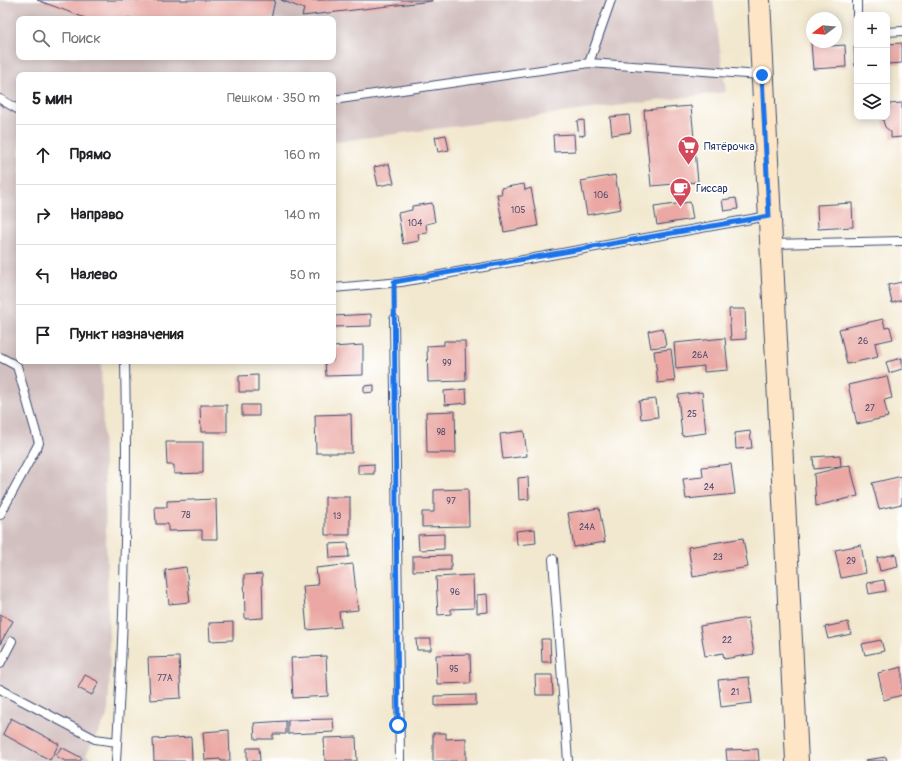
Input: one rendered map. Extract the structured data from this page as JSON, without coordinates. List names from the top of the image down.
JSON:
{
  "places": {
    "supermarket": ["Пятёрочка"],
    "cafe": ["Гиссар"]
  },
  "house_numbers": [
    "106",
    "105",
    "104",
    "26",
    "26А",
    "99",
    "27",
    "25",
    "98",
    "24",
    "97",
    "78",
    "13",
    "24А",
    "23",
    "29",
    "96",
    "22",
    "95",
    "77А",
    "21"
  ],
  "north": "left",
  "page": {
    "map_buttons": ["+", "−"],
    "search": "Поиск",
    "heading": ["5 мин", "Пешком · 350 m"],
    "list": [
      ["Прямо", "160 m"],
      ["Направо", "140 m"],
      ["Налево", "50 m"],
      "Пункт назначения"
    ]
  }
}
